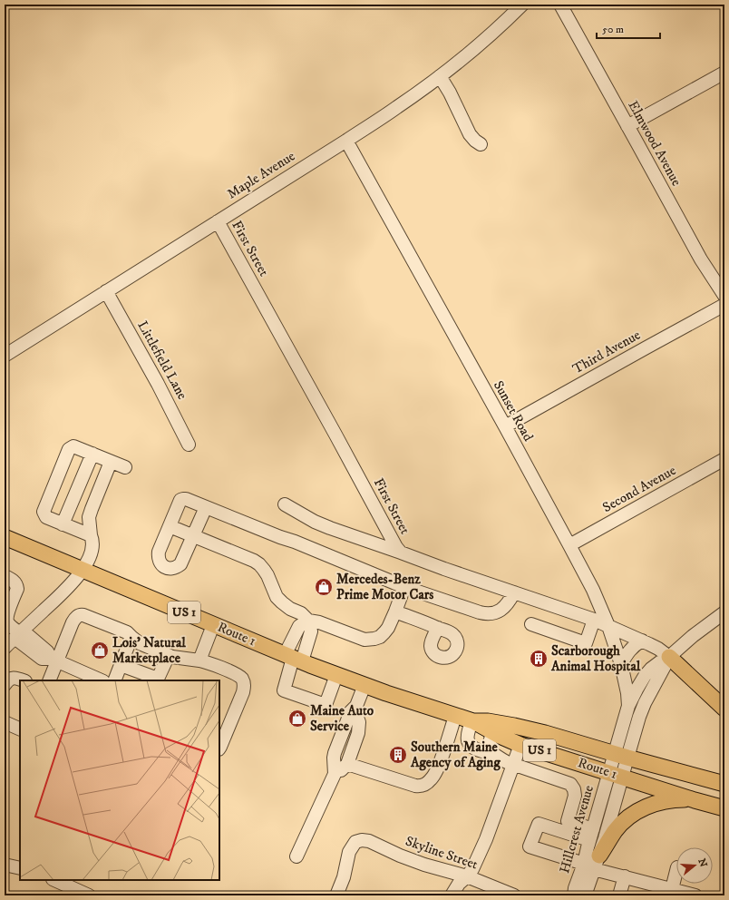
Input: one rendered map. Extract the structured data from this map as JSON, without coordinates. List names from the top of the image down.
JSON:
{
  "streets": {
    "main road": ["US 1", "Route 1"],
    "street": [
      "Elmwood Avenue",
      "Maple Avenue",
      "First Street",
      "Third Avenue",
      "Littlefield Lane",
      "Sunset Road",
      "Second Avenue",
      "Hillcrest Avenue",
      "Skyline Street"
    ]
  },
  "crossings": [
    ["Maple Avenue", "First Street"],
    ["Maple Avenue", "Littlefield Lane"],
    ["Maple Avenue", "Sunset Road"],
    ["First Street", "Sunset Road"],
    ["Third Avenue", "Sunset Road"],
    ["Sunset Road", "Second Avenue"],
    ["Route 1", "Hillcrest Avenue"]
  ],
  "places": {
    "shop": ["Mercedes-Benz Prime Motor Cars", "Lois' Natural Marketplace", "Maine Auto Service"],
    "building": ["Scarborough Animal Hospital", "Southern Maine Agency of Aging"]
  },
  "scale_bar": "50 m",
  "north": "right"
}
